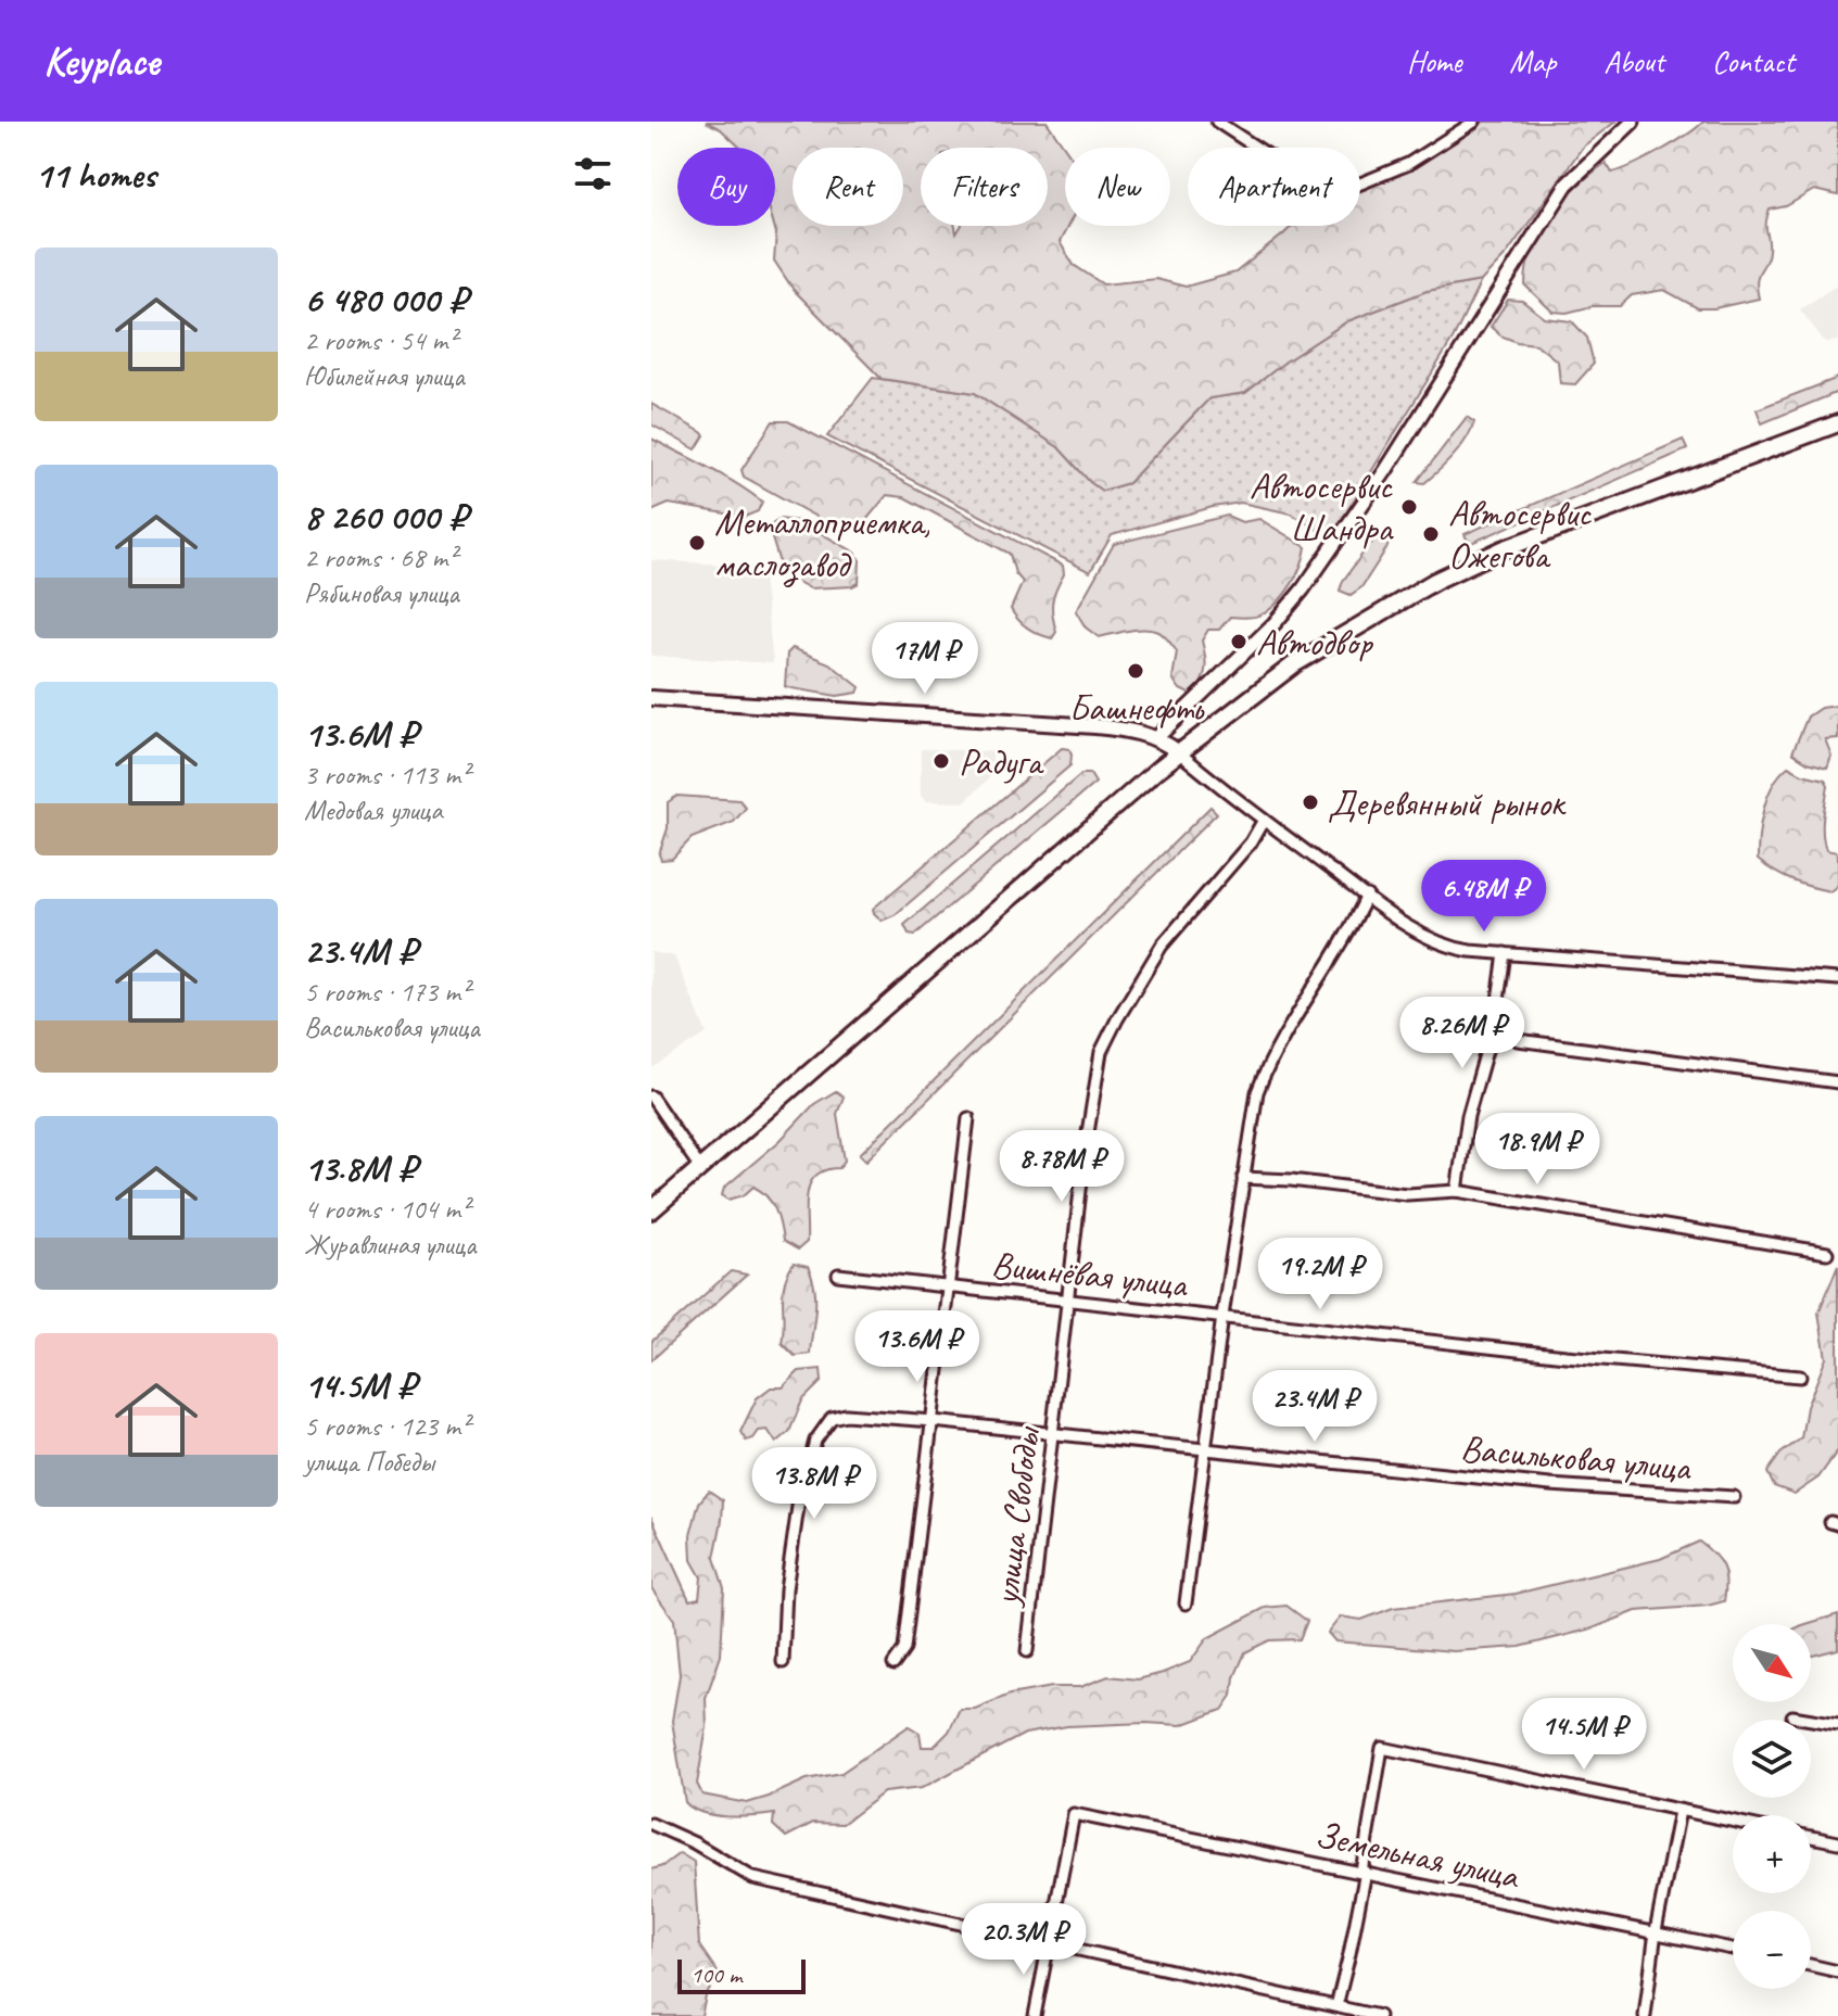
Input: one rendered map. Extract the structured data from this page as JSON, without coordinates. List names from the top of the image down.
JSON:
{
  "streets": {
    "street": [
      "Вишнёвая улица",
      "Васильковая улица",
      "улица Свободы",
      "Земельная улица"
    ]
  },
  "crossings": [
    ["Вишнёвая улица", "улица Свободы"],
    ["Васильковая улица", "улица Свободы"]
  ],
  "places": [
    "Автосервис Шандра",
    "Автосервис Ожегова",
    "Металлоприемка, маслозавод",
    "Автодвор",
    "Башнефть",
    "Радуга",
    "Деревянный рынок"
  ],
  "scale_bar": "100 m",
  "north": "bottom right",
  "page": {
    "header": "Keyplace",
    "nav": [
      "Home",
      "Map",
      "About",
      "Contact"
    ],
    "heading": "11 homes",
    "chip": [
      "Buy",
      "Rent",
      "Filters",
      "New",
      "Apartment"
    ],
    "list": [
      {
        "name": "6 480 000 ₽",
        "note": "2 rooms · 54 m² · Юбилейная улица"
      },
      {
        "name": "8 260 000 ₽",
        "note": "2 rooms · 68 m² · Рябиновая улица"
      },
      {
        "name": "13.6M ₽",
        "note": "3 rooms · 113 m² · Медовая улица"
      },
      {
        "name": "23.4M ₽",
        "note": "5 rooms · 173 m² · Васильковая улица"
      },
      {
        "name": "13.8M ₽",
        "note": "4 rooms · 104 m² · Журавлиная улица"
      },
      {
        "name": "14.5M ₽",
        "note": "5 rooms · 123 m² · улица Победы"
      }
    ],
    "price": [
      "17M ₽",
      "6.48M ₽",
      "8.26M ₽",
      "18.9M ₽",
      "8.78M ₽",
      "19.2M ₽",
      "13.6M ₽",
      "23.4M ₽",
      "13.8M ₽",
      "14.5M ₽",
      "20.3M ₽"
    ],
    "map_buttons": ["+", "−"],
    "scale": "100 m"
  }
}
